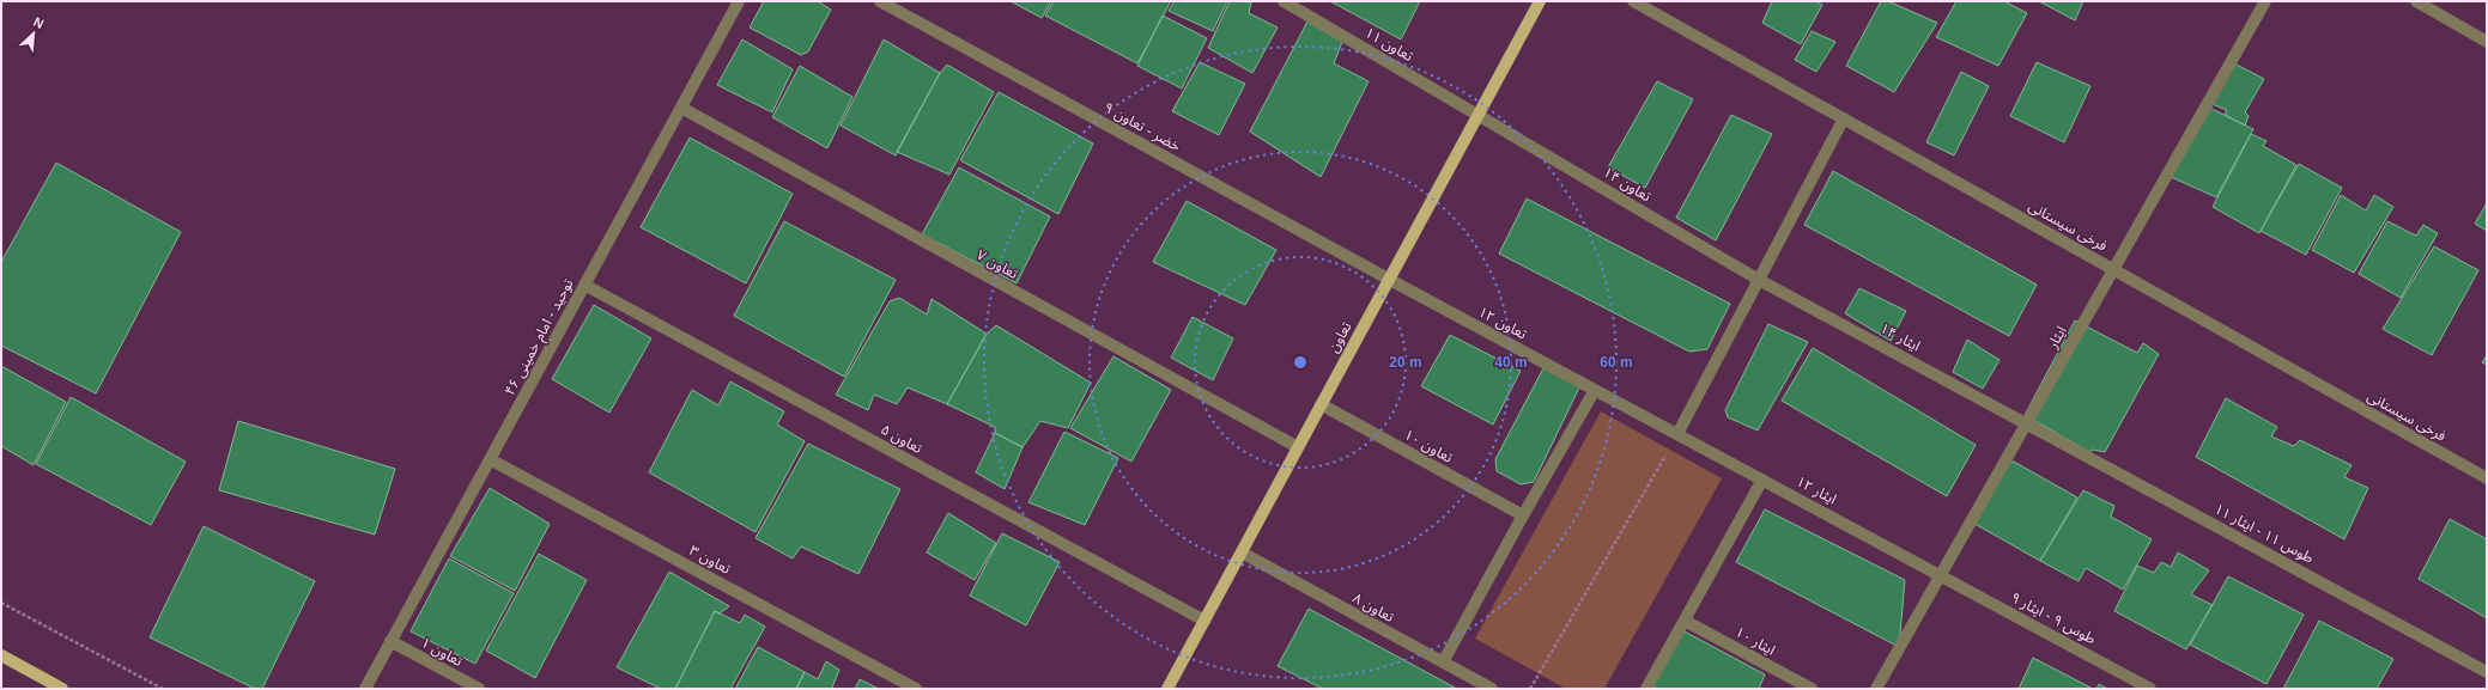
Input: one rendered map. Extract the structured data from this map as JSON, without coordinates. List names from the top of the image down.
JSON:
{
  "streets": {
    "main road": ["تعاون"],
    "street": [
      "تعاون ۱۱",
      "خضر - تعاون ۹",
      "تعاون ۱۴",
      "فرخی سیستانی",
      "تعاون ۷",
      "تعاون ۱۲",
      "توحید - امام خمینی ۴۶",
      "ایثار ۱۴",
      "ایثار",
      "تعاون ۵",
      "تعاون ۱۰",
      "ایثار ۱۲",
      "طوس ۱۱ - ایثار ۱۱",
      "تعاون ۳",
      "تعاون ۸",
      "طوس ۹ - ایثار ۹",
      "ایثار ۱۰",
      "تعاون ۱"
    ]
  },
  "crossings": [
    ["تعاون ۱۱", "تعاون ۱۴"],
    ["تعاون ۱۱", "تعاون"],
    ["خضر - تعاون ۹", "تعاون ۱۲"],
    ["خضر - تعاون ۹", "تعاون"],
    ["تعاون ۱۴", "تعاون"],
    ["تعاون ۱۴", "ایثار ۱۴"],
    ["فرخی سیستانی", "ایثار"],
    ["تعاون ۷", "توحید - امام خمینی ۴۶"],
    ["تعاون ۷", "تعاون"],
    ["تعاون ۱۲", "تعاون"],
    ["تعاون ۱۲", "ایثار ۱۲"],
    ["توحید - امام خمینی ۴۶", "تعاون ۵"],
    ["توحید - امام خمینی ۴۶", "تعاون ۳"],
    ["توحید - امام خمینی ۴۶", "تعاون ۱"],
    ["تعاون", "تعاون ۵"],
    ["تعاون", "تعاون ۱۰"],
    ["تعاون", "تعاون ۸"],
    ["ایثار ۱۴", "ایثار"],
    ["ایثار ۱۴", "طوس ۱۱ - ایثار ۱۱"],
    ["ایثار", "ایثار ۱۲"],
    ["ایثار", "طوس ۱۱ - ایثار ۱۱"],
    ["ایثار", "طوس ۹ - ایثار ۹"],
    ["ایثار ۱۲", "طوس ۹ - ایثار ۹"]
  ],
  "north": "top right",
  "rings": ["20 m", "40 m", "60 m"]
}
